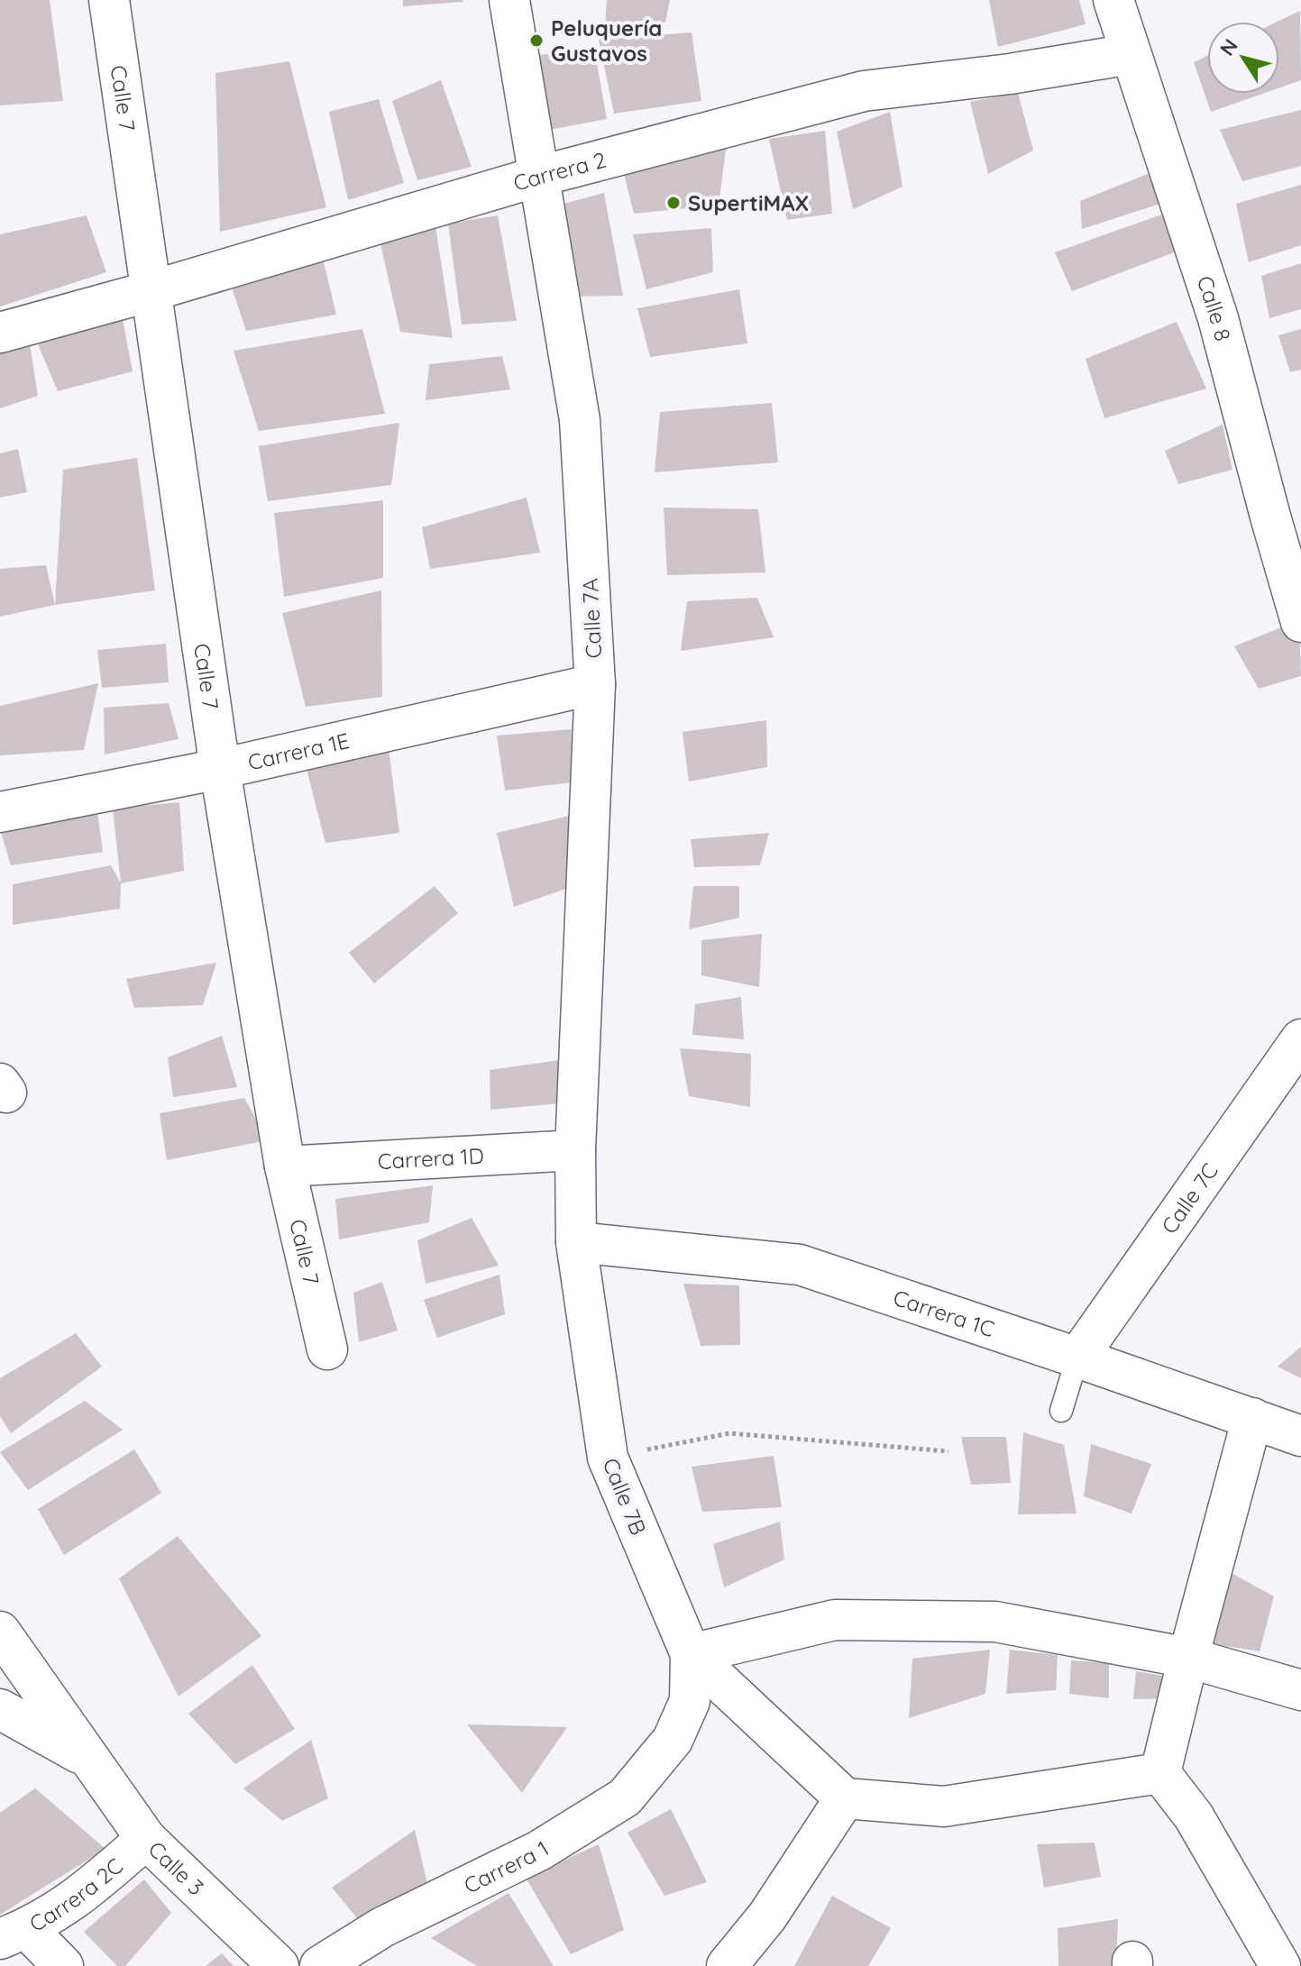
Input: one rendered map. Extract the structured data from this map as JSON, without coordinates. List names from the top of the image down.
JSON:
{
  "streets": {
    "street": [
      "Calle 7",
      "Carrera 2",
      "Calle 8",
      "Calle 7A",
      "Carrera 1E",
      "Carrera 1D",
      "Calle 7C",
      "Carrera 1C",
      "Calle 7B",
      "Carrera 1",
      "Calle 3",
      "Carrera 2C"
    ]
  },
  "crossings": [
    ["Calle 7", "Carrera 2"],
    ["Calle 7", "Carrera 1E"],
    ["Calle 7", "Carrera 1D"],
    ["Carrera 2", "Calle 8"],
    ["Carrera 2", "Calle 7A"],
    ["Calle 7A", "Carrera 1E"],
    ["Calle 7A", "Carrera 1D"],
    ["Calle 7A", "Carrera 1C"],
    ["Calle 7A", "Calle 7B"],
    ["Calle 7C", "Carrera 1C"],
    ["Carrera 1C", "Calle 7B"],
    ["Calle 7B", "Carrera 1"],
    ["Calle 3", "Carrera 2C"]
  ],
  "places": ["Peluquería Gustavos", "SupertiMAX"],
  "north": "top left"
}
